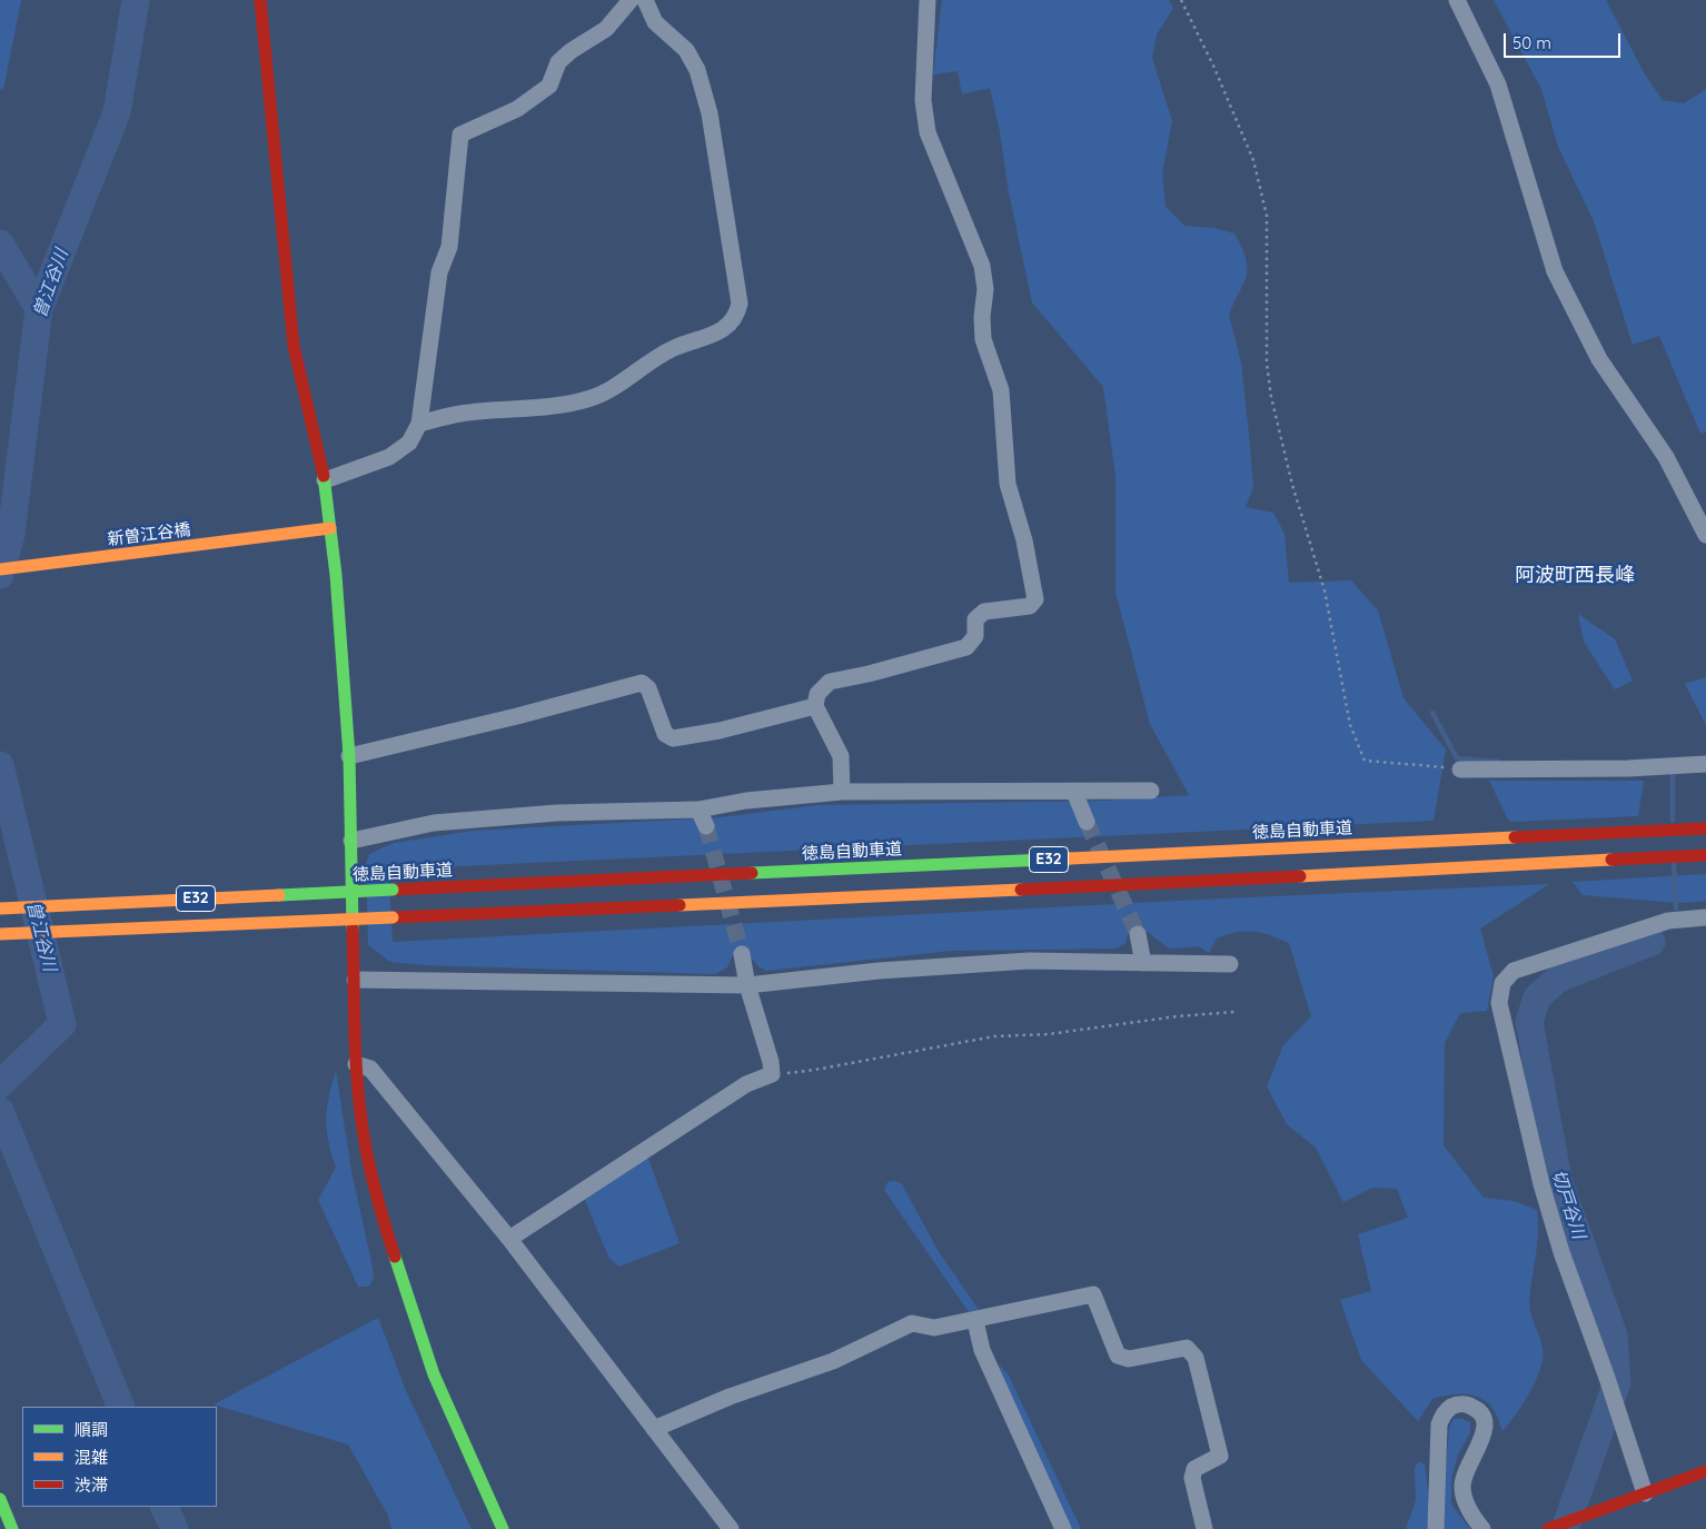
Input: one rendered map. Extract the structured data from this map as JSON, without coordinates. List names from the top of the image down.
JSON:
{
  "streets": {
    "main road": ["新曽江谷橋", "徳島自動車道", "E32"]
  },
  "districts": ["阿波町西長峰"],
  "water": ["曽江谷川", "切戸谷川"],
  "legend": ["順調", "混雑", "渋滞"],
  "scale_bar": "50 m"
}
